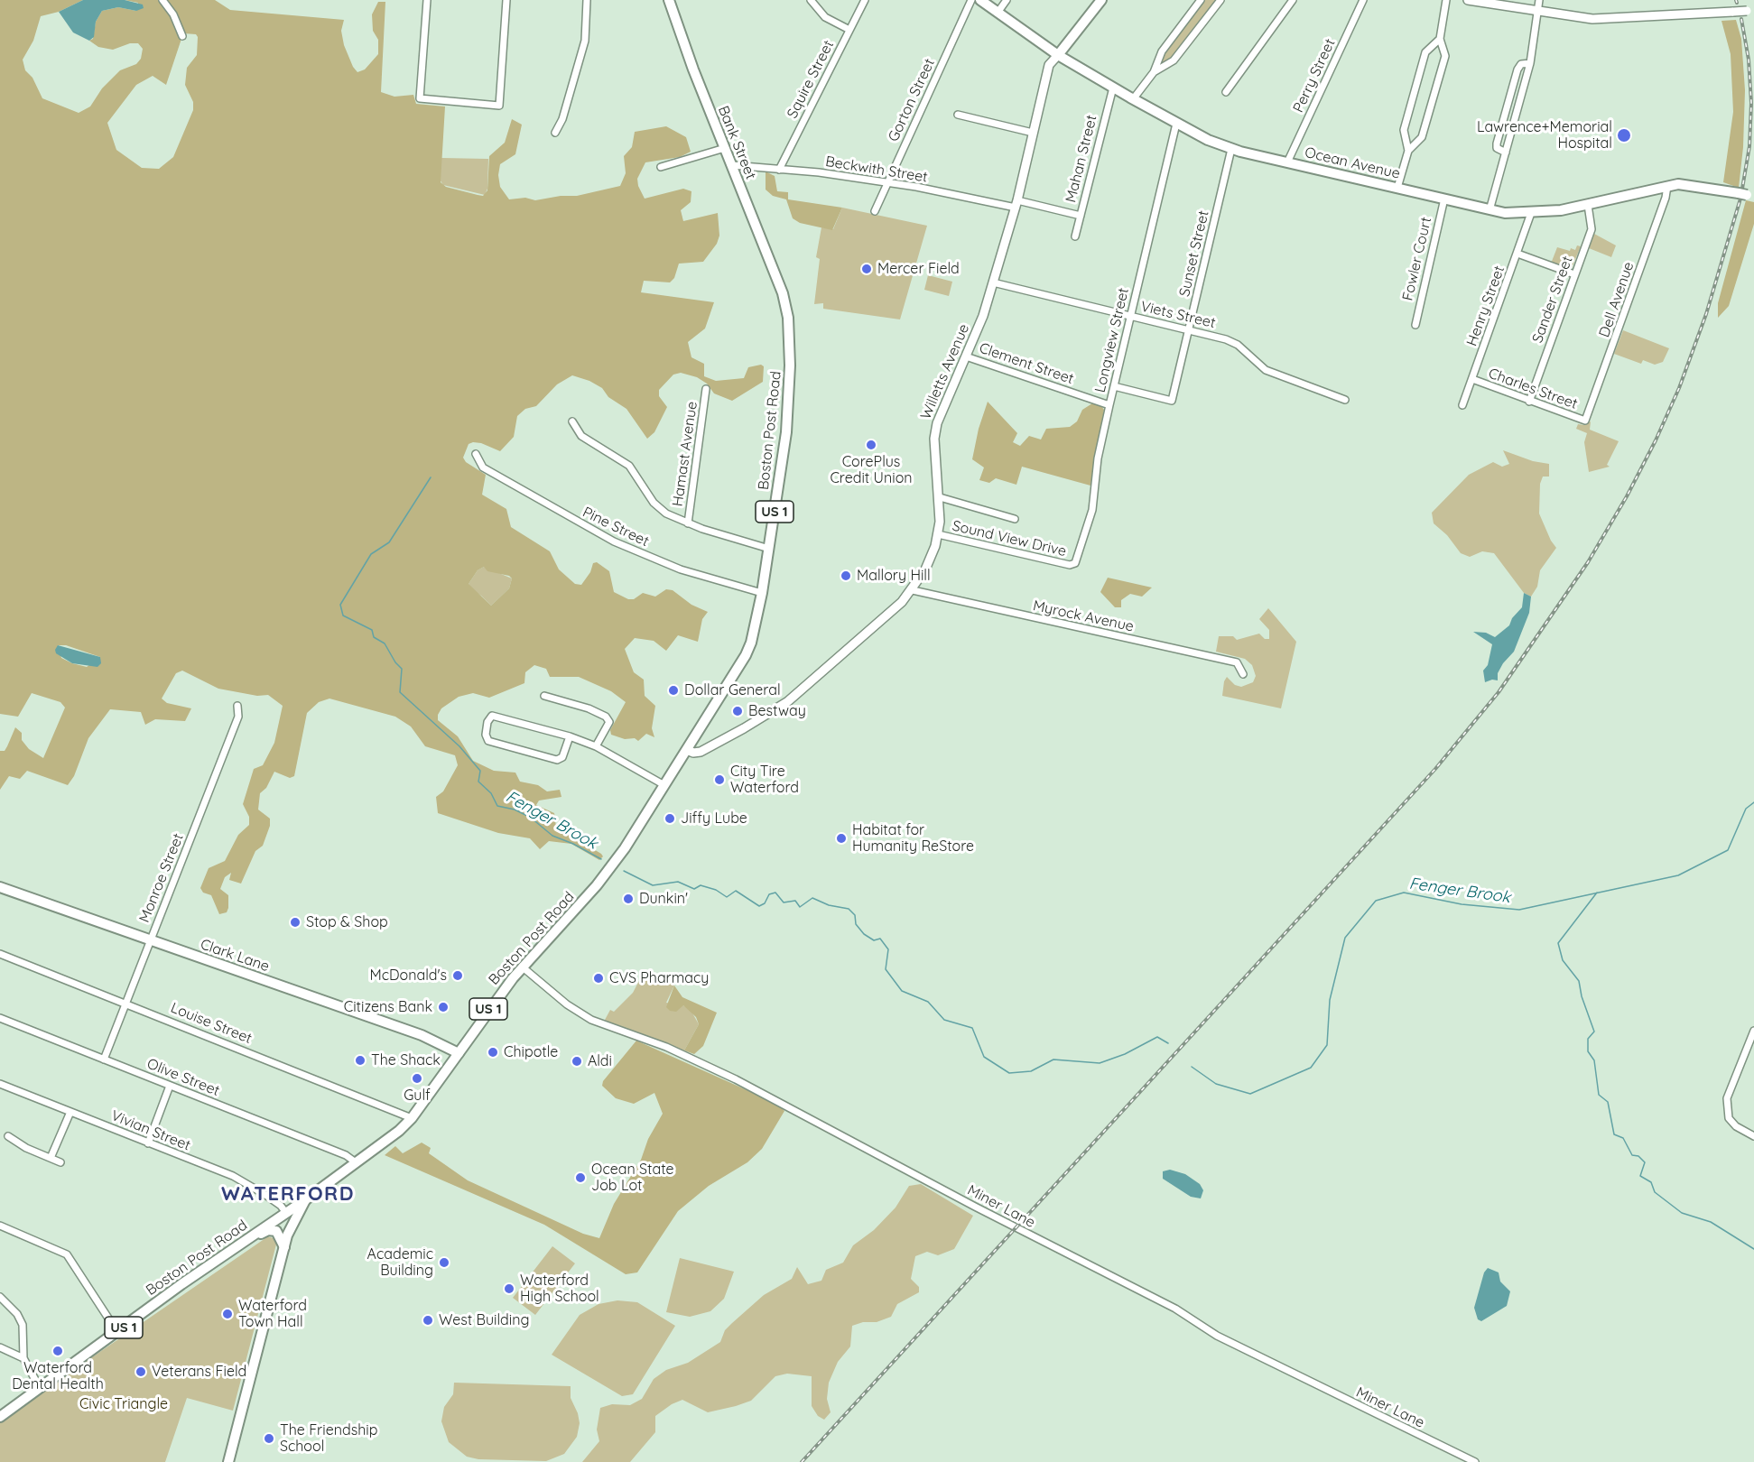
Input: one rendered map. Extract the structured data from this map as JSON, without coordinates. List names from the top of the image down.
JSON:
{
  "streets": {
    "main road": [
      "Bank Street",
      "Ocean Avenue",
      "Willetts Avenue",
      "Boston Post Road",
      "US 1",
      "Clark Lane"
    ],
    "street": [
      "Perry Street",
      "Squire Street",
      "Gorton Street",
      "Mahan Street",
      "Beckwith Street",
      "Sunset Street",
      "Fowler Court",
      "Sander Street",
      "Dell Avenue",
      "Henry Street",
      "Viets Street",
      "Longview Street",
      "Clement Street",
      "Charles Street",
      "Hamast Avenue",
      "Pine Street",
      "Sound View Drive",
      "Myrock Avenue",
      "Monroe Street",
      "Louise Street",
      "Olive Street",
      "Vivian Street",
      "Miner Lane"
    ]
  },
  "crossings": [
    ["Perry Street", "Ocean Avenue"],
    ["Squire Street", "Beckwith Street"],
    ["Gorton Street", "Beckwith Street"],
    ["Bank Street", "Beckwith Street"],
    ["Bank Street", "Boston Post Road"],
    ["Mahan Street", "Ocean Avenue"],
    ["Mahan Street", "Beckwith Street"],
    ["Ocean Avenue", "Sunset Street"],
    ["Ocean Avenue", "Fowler Court"],
    ["Ocean Avenue", "Sander Street"],
    ["Ocean Avenue", "Dell Avenue"],
    ["Ocean Avenue", "Henry Street"],
    ["Ocean Avenue", "Longview Street"],
    ["Ocean Avenue", "Willetts Avenue"],
    ["Beckwith Street", "Willetts Avenue"],
    ["Sunset Street", "Viets Street"],
    ["Sunset Street", "Longview Street"],
    ["Sander Street", "Charles Street"],
    ["Dell Avenue", "Charles Street"],
    ["Henry Street", "Charles Street"],
    ["Viets Street", "Longview Street"],
    ["Viets Street", "Willetts Avenue"],
    ["Longview Street", "Clement Street"],
    ["Longview Street", "Sound View Drive"],
    ["Clement Street", "Willetts Avenue"],
    ["Willetts Avenue", "Boston Post Road"],
    ["Willetts Avenue", "Sound View Drive"],
    ["Willetts Avenue", "Myrock Avenue"],
    ["Boston Post Road", "Pine Street"],
    ["Boston Post Road", "Clark Lane"],
    ["Boston Post Road", "Louise Street"],
    ["Boston Post Road", "Olive Street"],
    ["Boston Post Road", "Vivian Street"],
    ["Boston Post Road", "Miner Lane"],
    ["Monroe Street", "Clark Lane"],
    ["Monroe Street", "Louise Street"],
    ["Monroe Street", "Olive Street"]
  ],
  "districts": ["WATERFORD"],
  "water": ["Fenger Brook"],
  "parks": ["Civic Triangle"],
  "places": [
    "Lawrence+Memorial Hospital",
    "Mercer Field",
    "CorePlus Credit Union",
    "Mallory Hill",
    "Dollar General",
    "Bestway",
    "City Tire Waterford",
    "Jiffy Lube",
    "Habitat for Humanity ReStore",
    "Dunkin'",
    "Stop & Shop",
    "McDonald's",
    "CVS Pharmacy",
    "Citizens Bank",
    "Chipotle",
    "The Shack",
    "Aldi",
    "Gulf",
    "Ocean State Job Lot",
    "Academic Building",
    "Waterford High School",
    "Waterford Town Hall",
    "West Building",
    "Waterford Dental Health",
    "Veterans Field",
    "The Friendship School"
  ]
}
